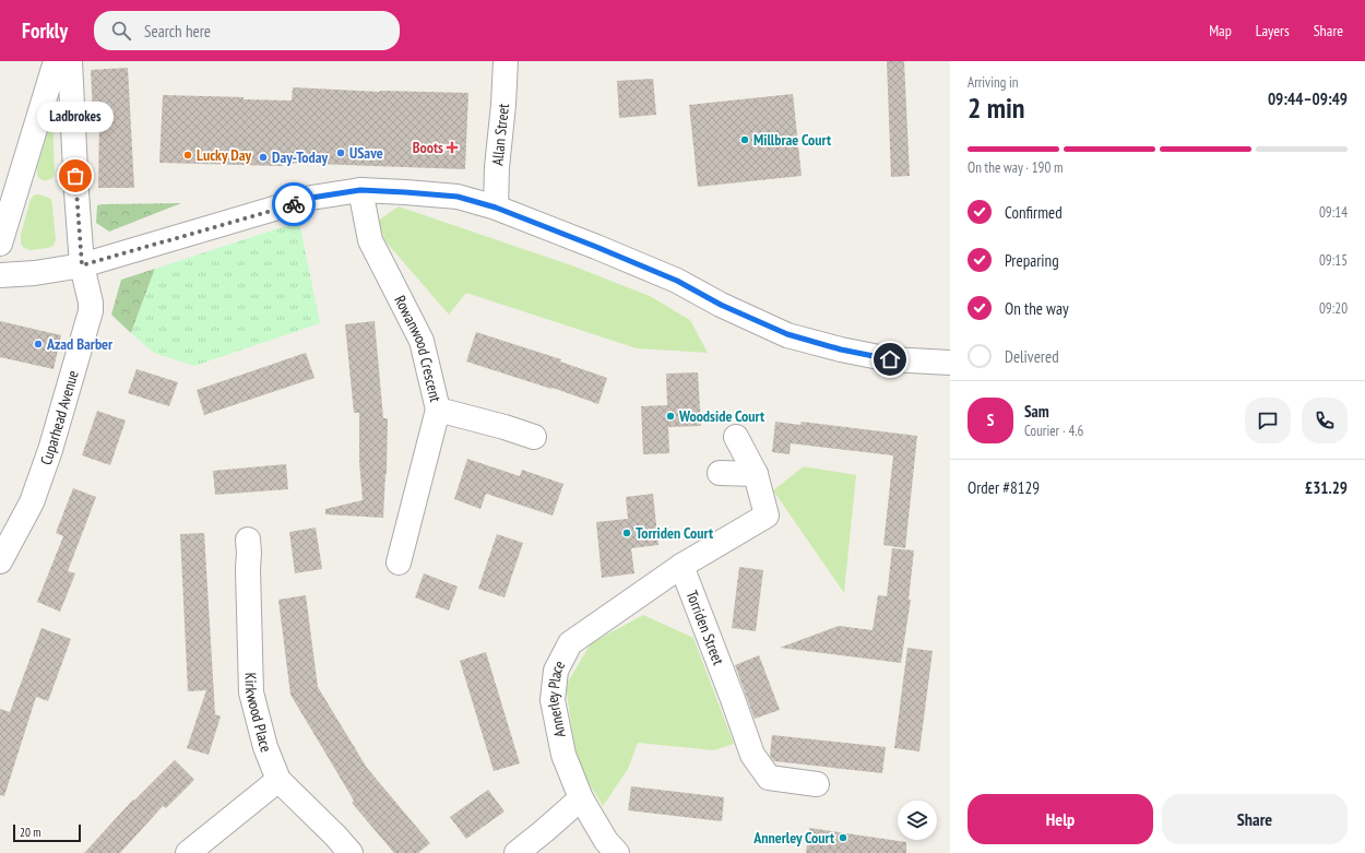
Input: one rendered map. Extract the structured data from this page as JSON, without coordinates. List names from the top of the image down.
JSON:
{
  "streets": {
    "street": [
      "Allan Street",
      "Rowanwood Crescent",
      "Cuparhead Avenue",
      "Torriden Street",
      "Annerley Place",
      "Kirkwood Place"
    ]
  },
  "crossings": [
    ["Torriden Street", "Annerley Place"]
  ],
  "places": {
    "other": [
      "Millbrae Court",
      "USave",
      "Lucky Day",
      "Day-Today",
      "Ladbrokes",
      "Azad Barber",
      "Woodside Court",
      "Torriden Court",
      "Annerley Court"
    ],
    "health": ["Boots"]
  },
  "scale_bar": "20 m",
  "page": {
    "header": "Forkly",
    "search": "Search here",
    "nav": ["Map", "Layers", "Share"],
    "heading": ["2 min", "Arriving in", "09:44–09:49"],
    "panel": [
      "Sam",
      "Courier · 4.6",
      "Order #8129",
      "£31.29"
    ],
    "bubble": "Ladbrokes",
    "bar": "On the way · 190 m",
    "list": [
      ["Confirmed", "09:14"],
      ["Preparing", "09:15"],
      ["On the way", "09:20"],
      "Delivered"
    ],
    "round": "S",
    "buttons": ["Help", "Share"],
    "scale": "20 m"
  }
}
